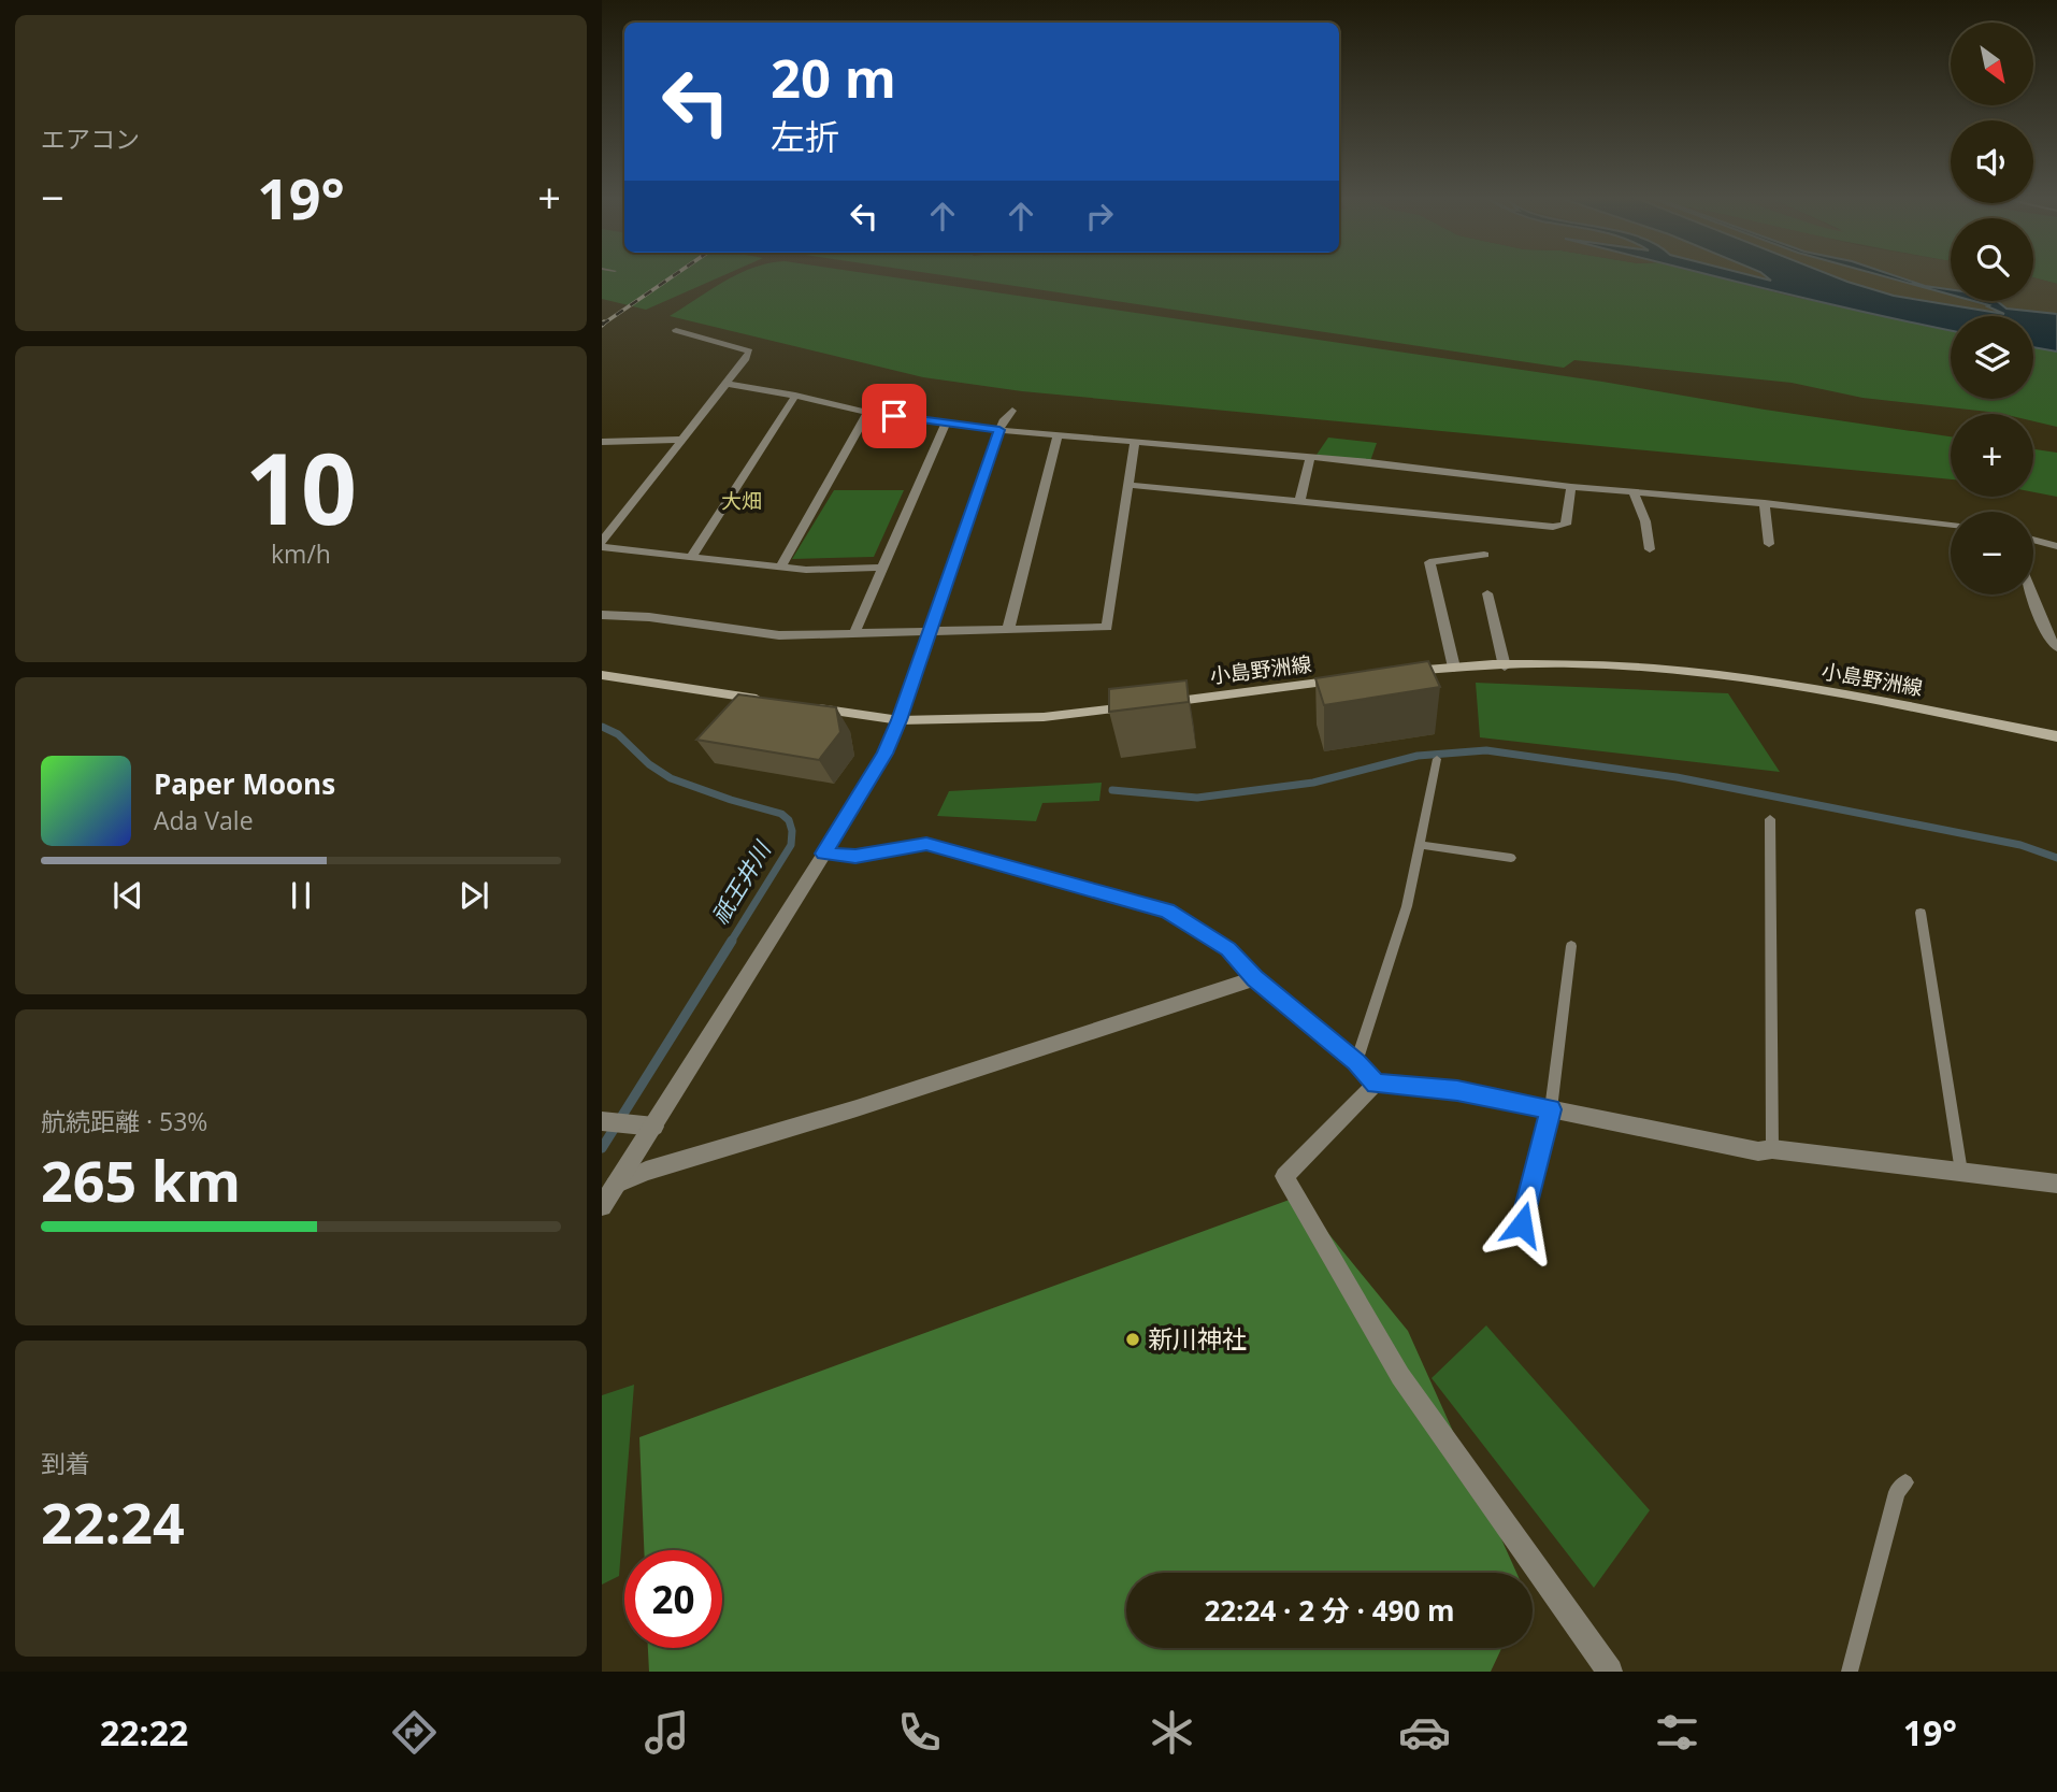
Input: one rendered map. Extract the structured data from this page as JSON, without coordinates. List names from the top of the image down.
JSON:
{
  "streets": {
    "main road": ["小島野洲線"]
  },
  "districts": ["大畑"],
  "water": ["祇王井川"],
  "places": ["新川神社"],
  "north": "bottom right",
  "page": {
    "tile": [
      "エアコン",
      ["10", "km/h"],
      ["航続距離 · 53%", "265 km"],
      ["到着", "22:24"]
    ],
    "map_buttons": ["+", "−"],
    "turn": ["20 m", "左折"],
    "heat": ["−", "19°", "+"],
    "song": ["Paper Moons", "Ada Vale"],
    "limit": "20",
    "trip": "22:24 · 2 分 · 490 m",
    "tabs": ["22:22", "19°"]
  }
}
